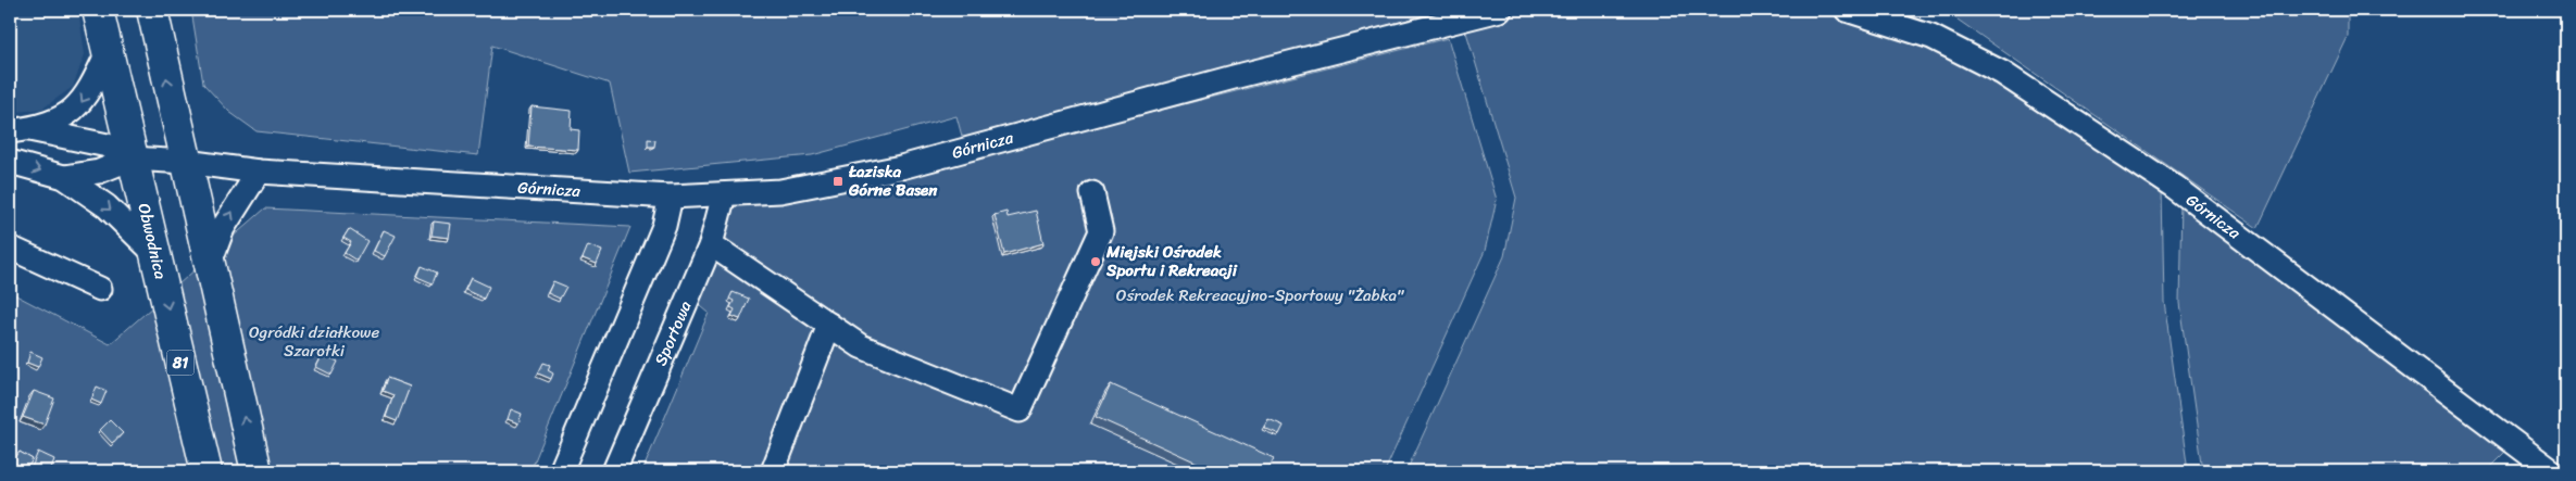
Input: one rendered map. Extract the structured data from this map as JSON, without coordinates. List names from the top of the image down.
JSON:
{
  "streets": {
    "main road": ["Obwodnica", "81"],
    "street": ["Górnicza", "Sportowa"]
  },
  "crossings": [
    ["Górnicza", "Obwodnica"],
    ["Górnicza", "Sportowa"]
  ],
  "parks": ["Ośrodek Rekreacyjno-Sportowy \"Żabka\"", "Ogródki działkowe Szarotki"],
  "places": {
    "transit": ["Łaziska Górne Basen"],
    "other": ["Miejski Ośrodek Sportu i Rekreacji"]
  }
}
